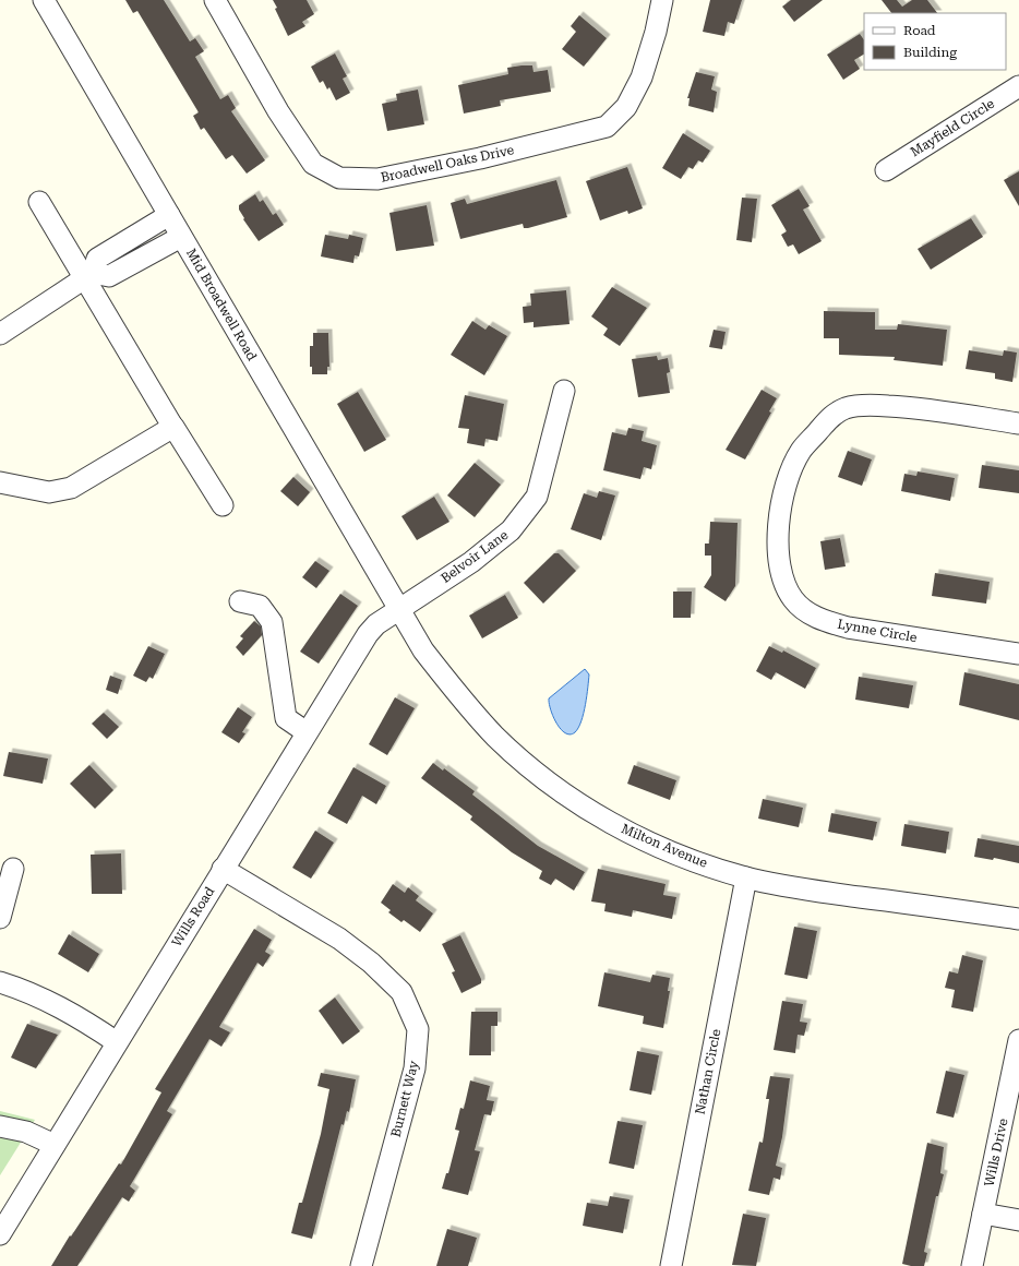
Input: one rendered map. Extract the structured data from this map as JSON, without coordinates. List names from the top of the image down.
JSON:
{
  "streets": {
    "street": [
      "Mayfield Circle",
      "Broadwell Oaks Drive",
      "Mid Broadwell Road",
      "Belvoir Lane",
      "Lynne Circle",
      "Milton Avenue",
      "Wills Road",
      "Nathan Circle",
      "Burnett Way",
      "Wills Drive"
    ]
  },
  "crossings": [
    ["Mid Broadwell Road", "Belvoir Lane"],
    ["Mid Broadwell Road", "Milton Avenue"],
    ["Mid Broadwell Road", "Wills Road"],
    ["Belvoir Lane", "Milton Avenue"],
    ["Belvoir Lane", "Wills Road"],
    ["Milton Avenue", "Wills Road"],
    ["Milton Avenue", "Nathan Circle"],
    ["Wills Road", "Burnett Way"]
  ],
  "legend": ["Road", "Building"]
}
